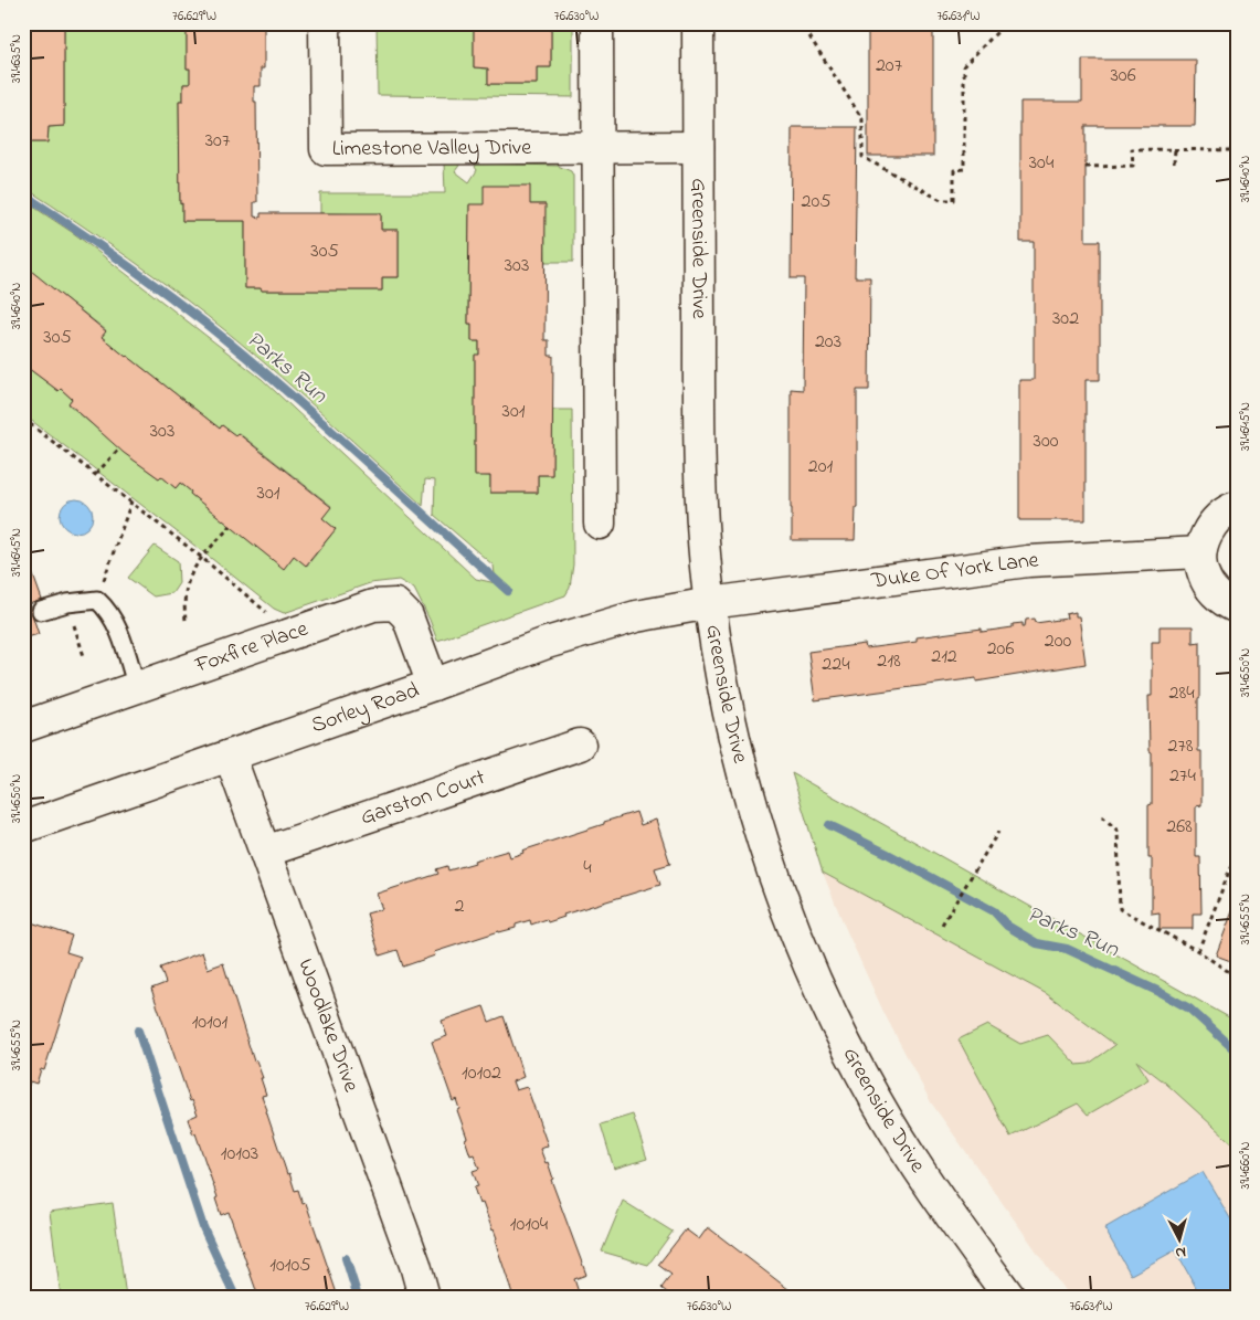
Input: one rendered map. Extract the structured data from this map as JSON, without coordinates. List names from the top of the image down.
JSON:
{
  "streets": {
    "street": [
      "Limestone Valley Drive",
      "Greenside Drive",
      "Duke Of York Lane",
      "Foxfire Place",
      "Sorley Road",
      "Garston Court",
      "Woodlake Drive"
    ]
  },
  "crossings": [
    ["Limestone Valley Drive", "Greenside Drive"],
    ["Greenside Drive", "Duke Of York Lane"],
    ["Greenside Drive", "Sorley Road"],
    ["Duke Of York Lane", "Sorley Road"],
    ["Foxfire Place", "Sorley Road"],
    ["Sorley Road", "Woodlake Drive"],
    ["Garston Court", "Woodlake Drive"]
  ],
  "water": ["Parks Run"],
  "house_numbers": [
    "207",
    "306",
    "307",
    "304",
    "205",
    "305",
    "303",
    "302",
    "305",
    "203",
    "301",
    "303",
    "300",
    "201",
    "301",
    "200",
    "206",
    "212",
    "218",
    "224",
    "284",
    "278",
    "274",
    "268",
    "4",
    "2",
    "10101",
    "10102",
    "10103",
    "10104",
    "10105"
  ],
  "north": "bottom",
  "coordinates": [
    "76.629°W",
    "76.630°W",
    "76.631°W",
    "39.4635°N",
    "39.4640°N",
    "39.4645°N",
    "39.4650°N",
    "39.4655°N",
    "39.4660°N"
  ]
}
